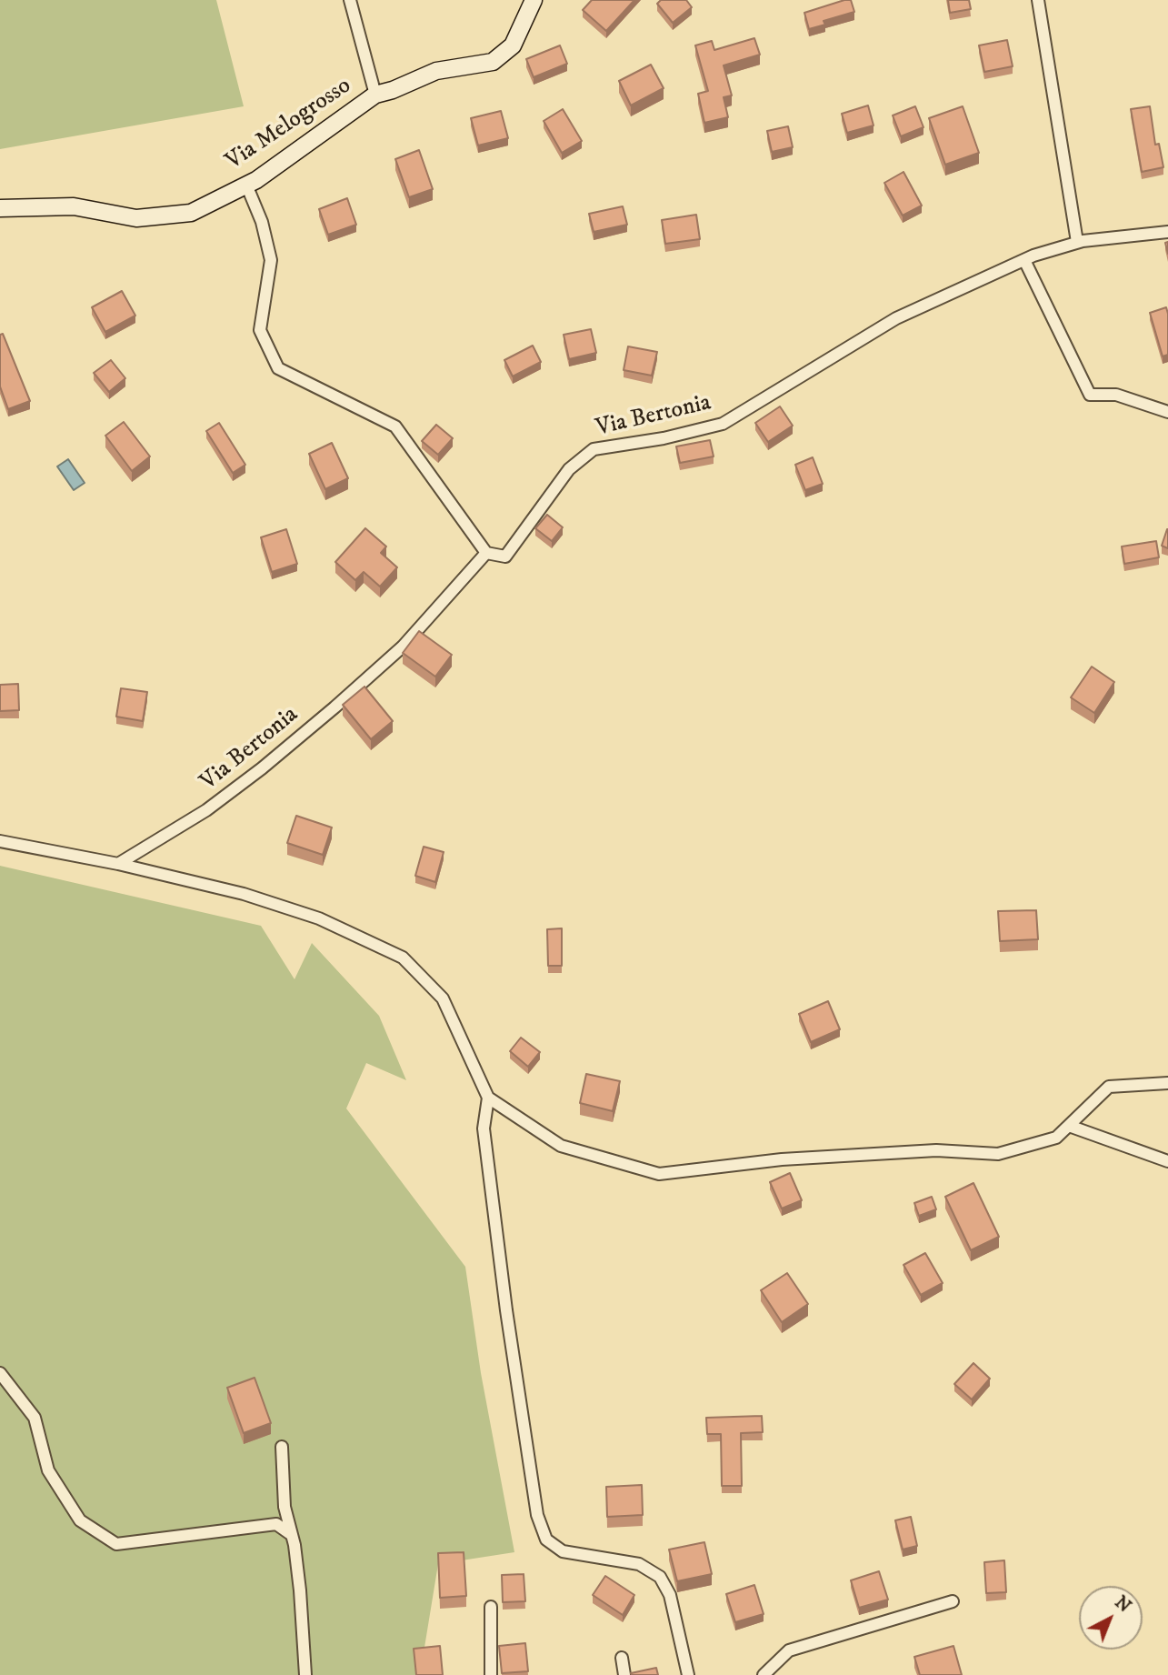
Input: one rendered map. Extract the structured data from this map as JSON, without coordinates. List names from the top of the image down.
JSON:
{
  "streets": {
    "street": ["Via Melogrosso", "Via Bertonia"]
  },
  "north": "top right"
}
